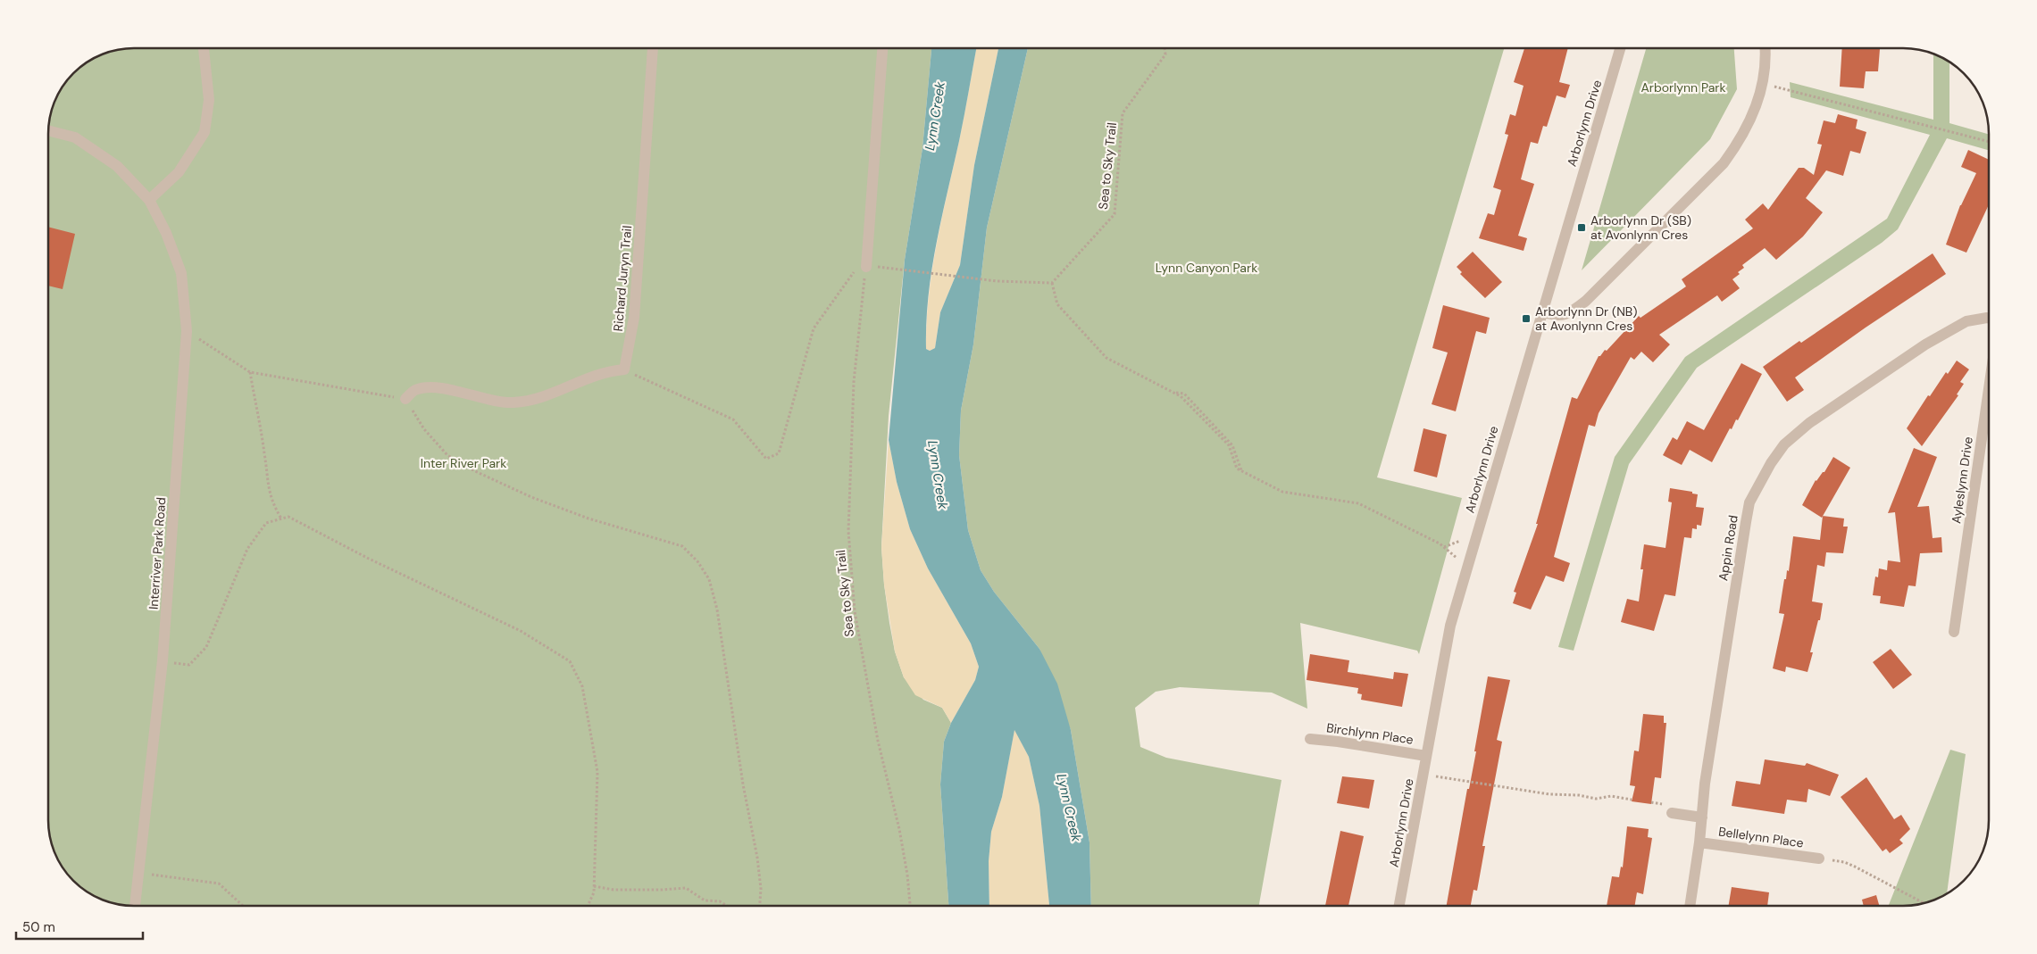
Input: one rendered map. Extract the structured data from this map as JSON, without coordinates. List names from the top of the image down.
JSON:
{
  "streets": {
    "street": [
      "Arborlynn Drive",
      "Richard Juryn Trail",
      "Ayleslynn Drive",
      "Appin Road",
      "Interriver Park Road",
      "Birchlynn Place",
      "Bellelynn Place"
    ],
    "path": ["Sea to Sky Trail"]
  },
  "crossings": [
    ["Arborlynn Drive", "Birchlynn Place"],
    ["Appin Road", "Bellelynn Place"]
  ],
  "water": ["Lynn Creek"],
  "parks": ["Arborlynn Park", "Lynn Canyon Park", "Inter River Park"],
  "places": {
    "transit": ["Arborlynn Dr (SB) at Avonlynn Cres", "Arborlynn Dr (NB) at Avonlynn Cres"]
  },
  "scale_bar": "50 m"
}
